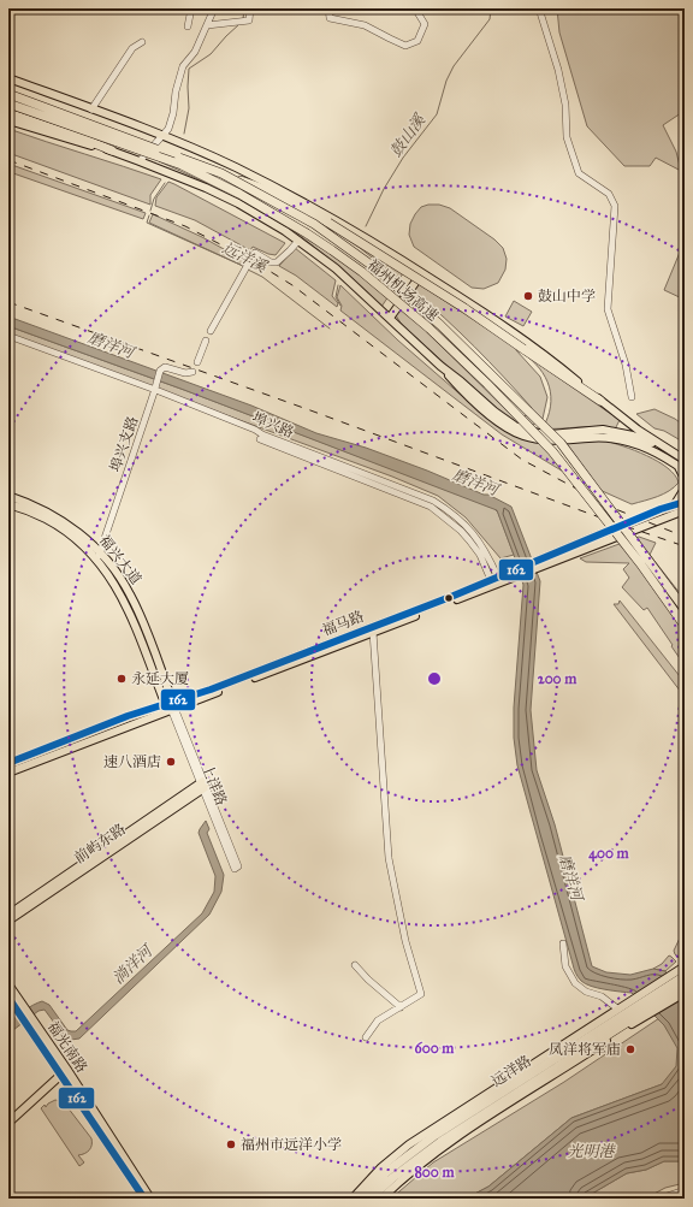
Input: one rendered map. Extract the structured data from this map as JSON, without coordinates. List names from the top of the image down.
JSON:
{
  "streets": {
    "highway": ["福州机场高速", "远洋路"],
    "main road": [
      "福兴大道",
      "福马路",
      "前屿东路",
      "福光南路"
    ],
    "street": ["埠兴路", "埠兴支路", "上洋路"]
  },
  "crossings": [
    ["埠兴路", "埠兴支路"],
    ["埠兴路", "福马路"],
    ["埠兴支路", "福兴大道"],
    ["福兴大道", "福马路"],
    ["福兴大道", "上洋路"],
    ["福马路", "上洋路"],
    ["上洋路", "前屿东路"]
  ],
  "water": [
    "鼓山溪",
    "远洋溪",
    "磨洋河",
    "淌洋河",
    "光明港"
  ],
  "places": [
    "鼓山中学",
    "永延大厦",
    "速八酒店",
    "凤洋将军庙",
    "福州市远洋小学"
  ],
  "lines": ["transit line 162"],
  "rings": [
    "200 m",
    "400 m",
    "600 m",
    "800 m"
  ]
}
